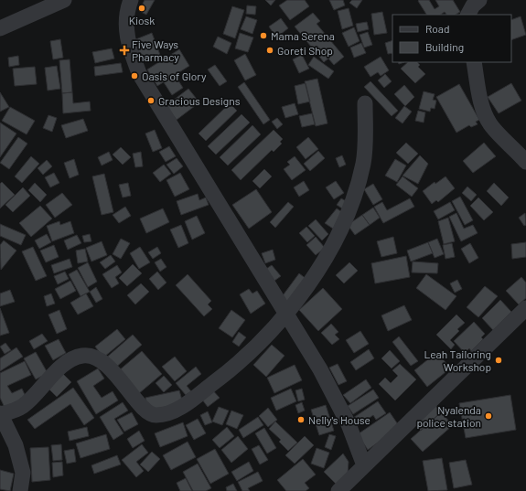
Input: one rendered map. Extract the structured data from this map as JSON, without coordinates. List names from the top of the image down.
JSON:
{
  "places": {
    "other": [
      "Kiosk",
      "Mama Serena",
      "Goreti Shop",
      "Oasis of Glory",
      "Gracious Designs",
      "Leah Tailoring Workshop",
      "Nyalenda police station",
      "Nelly's House"
    ],
    "health": ["Five Ways Pharmacy"]
  },
  "legend": ["Road", "Building"]
}
